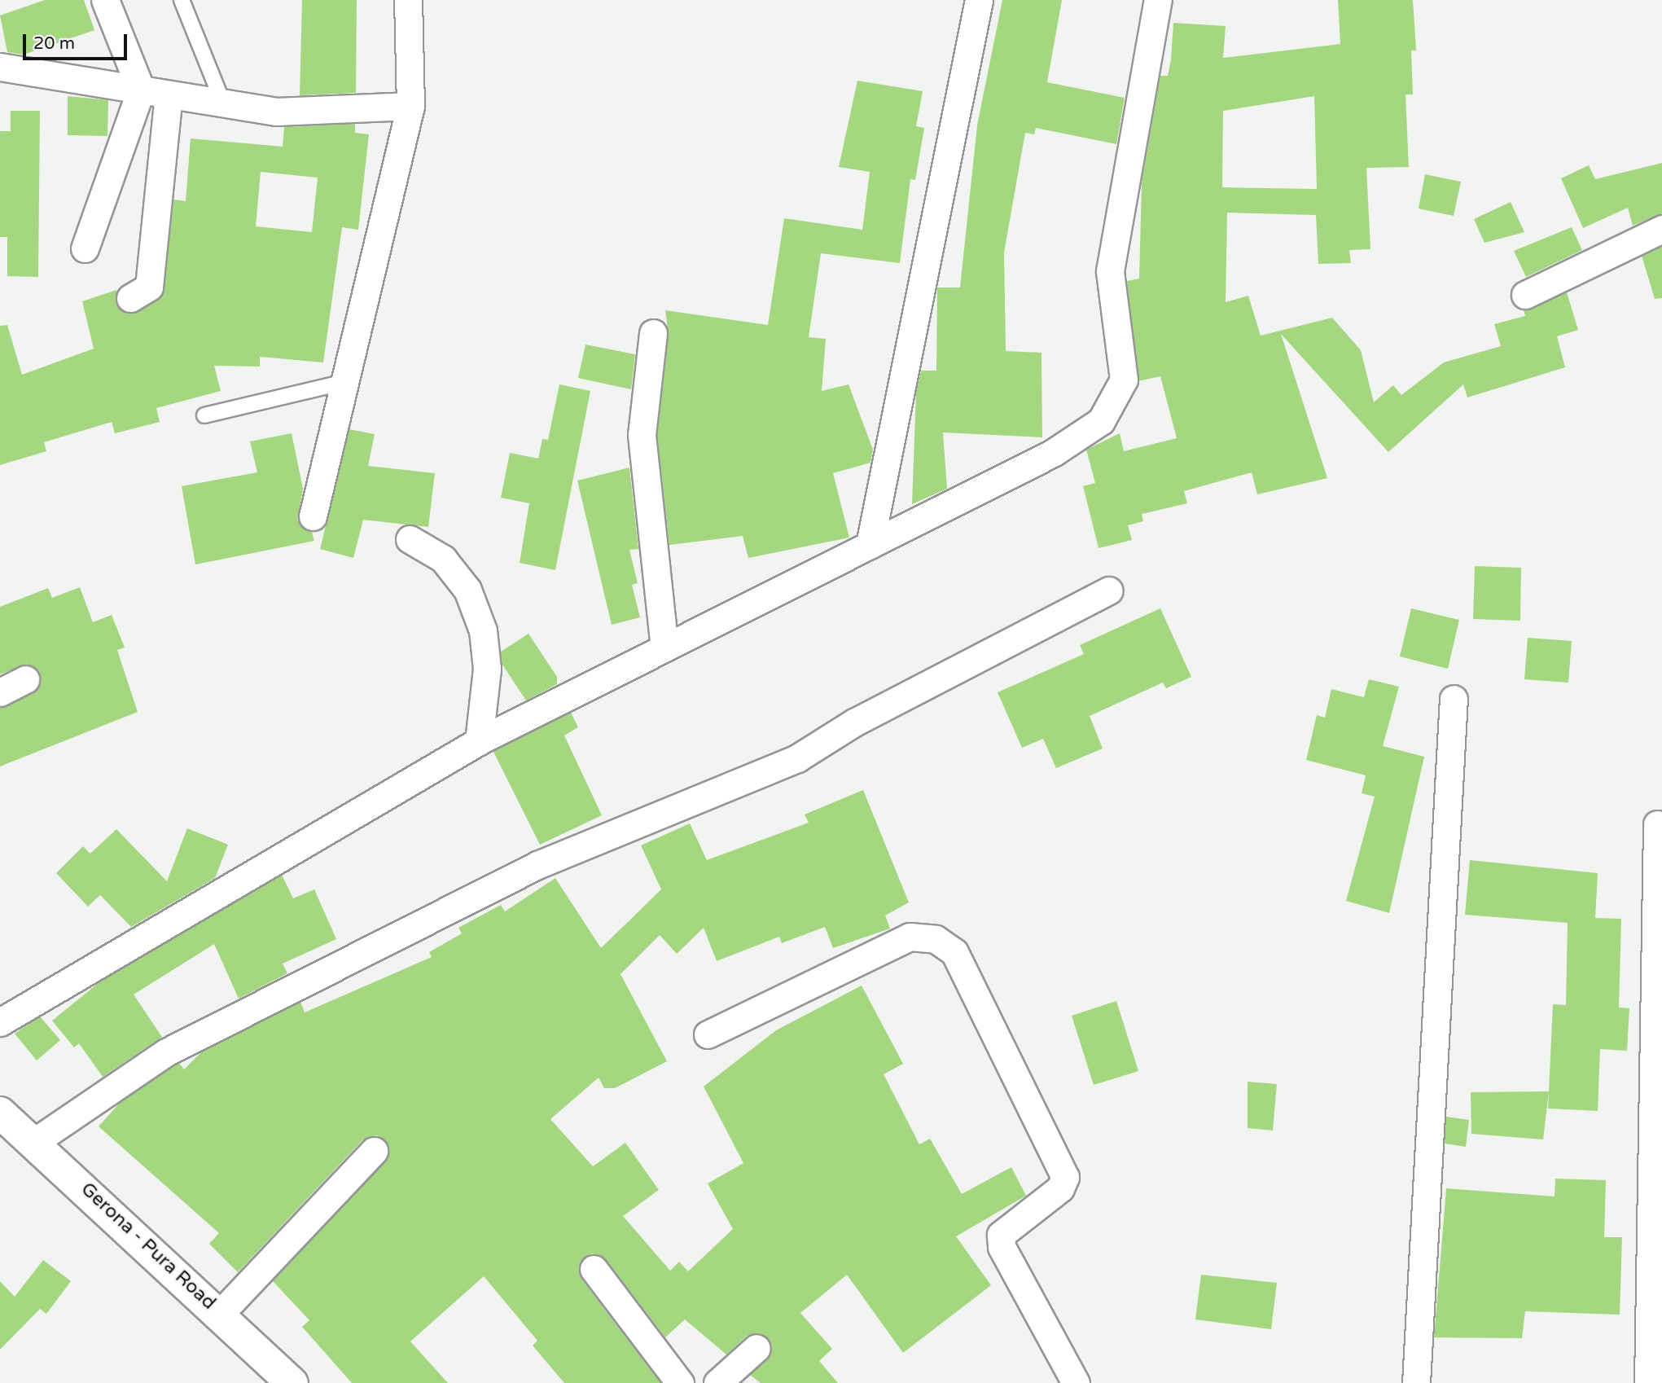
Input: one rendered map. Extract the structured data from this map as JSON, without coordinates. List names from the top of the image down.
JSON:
{
  "streets": {
    "main road": ["Gerona - Pura Road"]
  },
  "scale_bar": "20 m"
}
